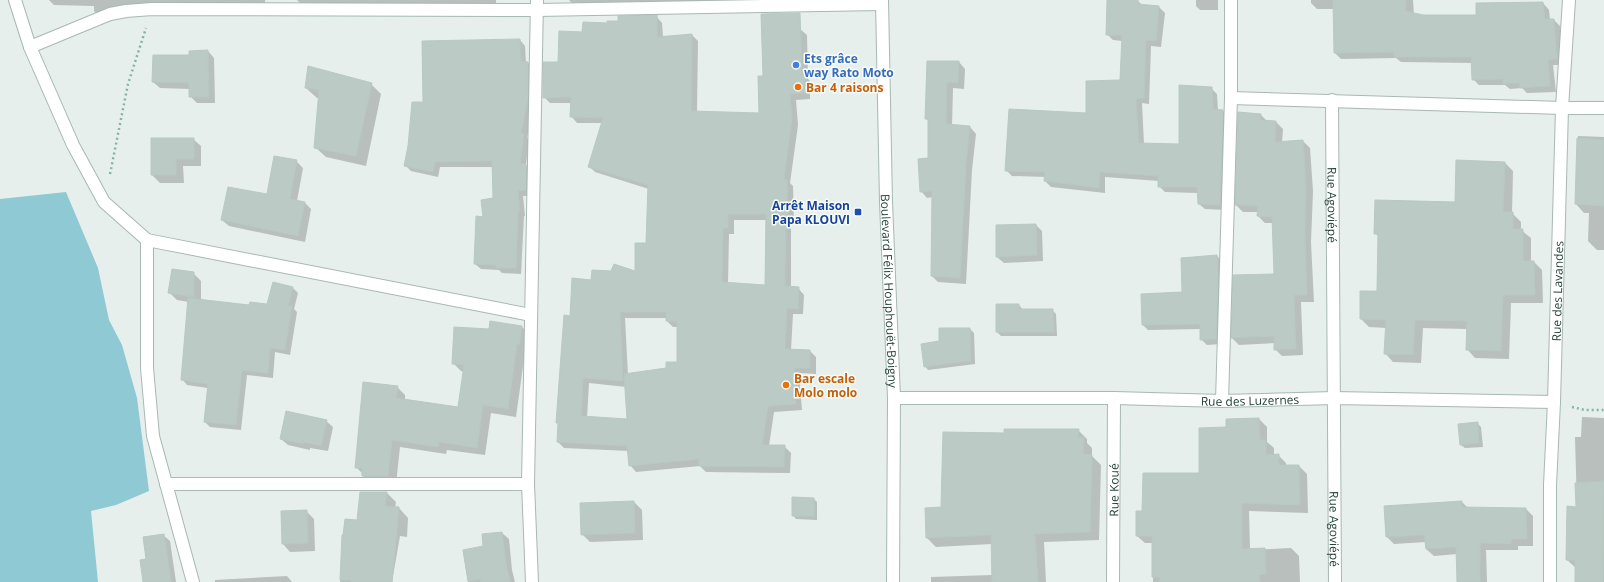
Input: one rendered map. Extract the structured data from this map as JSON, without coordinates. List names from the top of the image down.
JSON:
{
  "streets": {
    "street": [
      "Rue Agoviépé",
      "Boulevard Félix Houphouët-Boigny",
      "Rue des Lavandes",
      "Rue des Luzernes",
      "Rue Koué"
    ]
  },
  "crossings": [
    ["Rue Agoviépé", "Rue des Luzernes"],
    ["Boulevard Félix Houphouët-Boigny", "Rue des Luzernes"],
    ["Rue des Lavandes", "Rue des Luzernes"],
    ["Rue des Luzernes", "Rue Koué"]
  ],
  "places": {
    "other": ["Ets grâce way Rato Moto", "Bar 4 raisons", "Bar escale Molo molo"],
    "transit": ["Arrêt Maison Papa KLOUVI"]
  }
}
